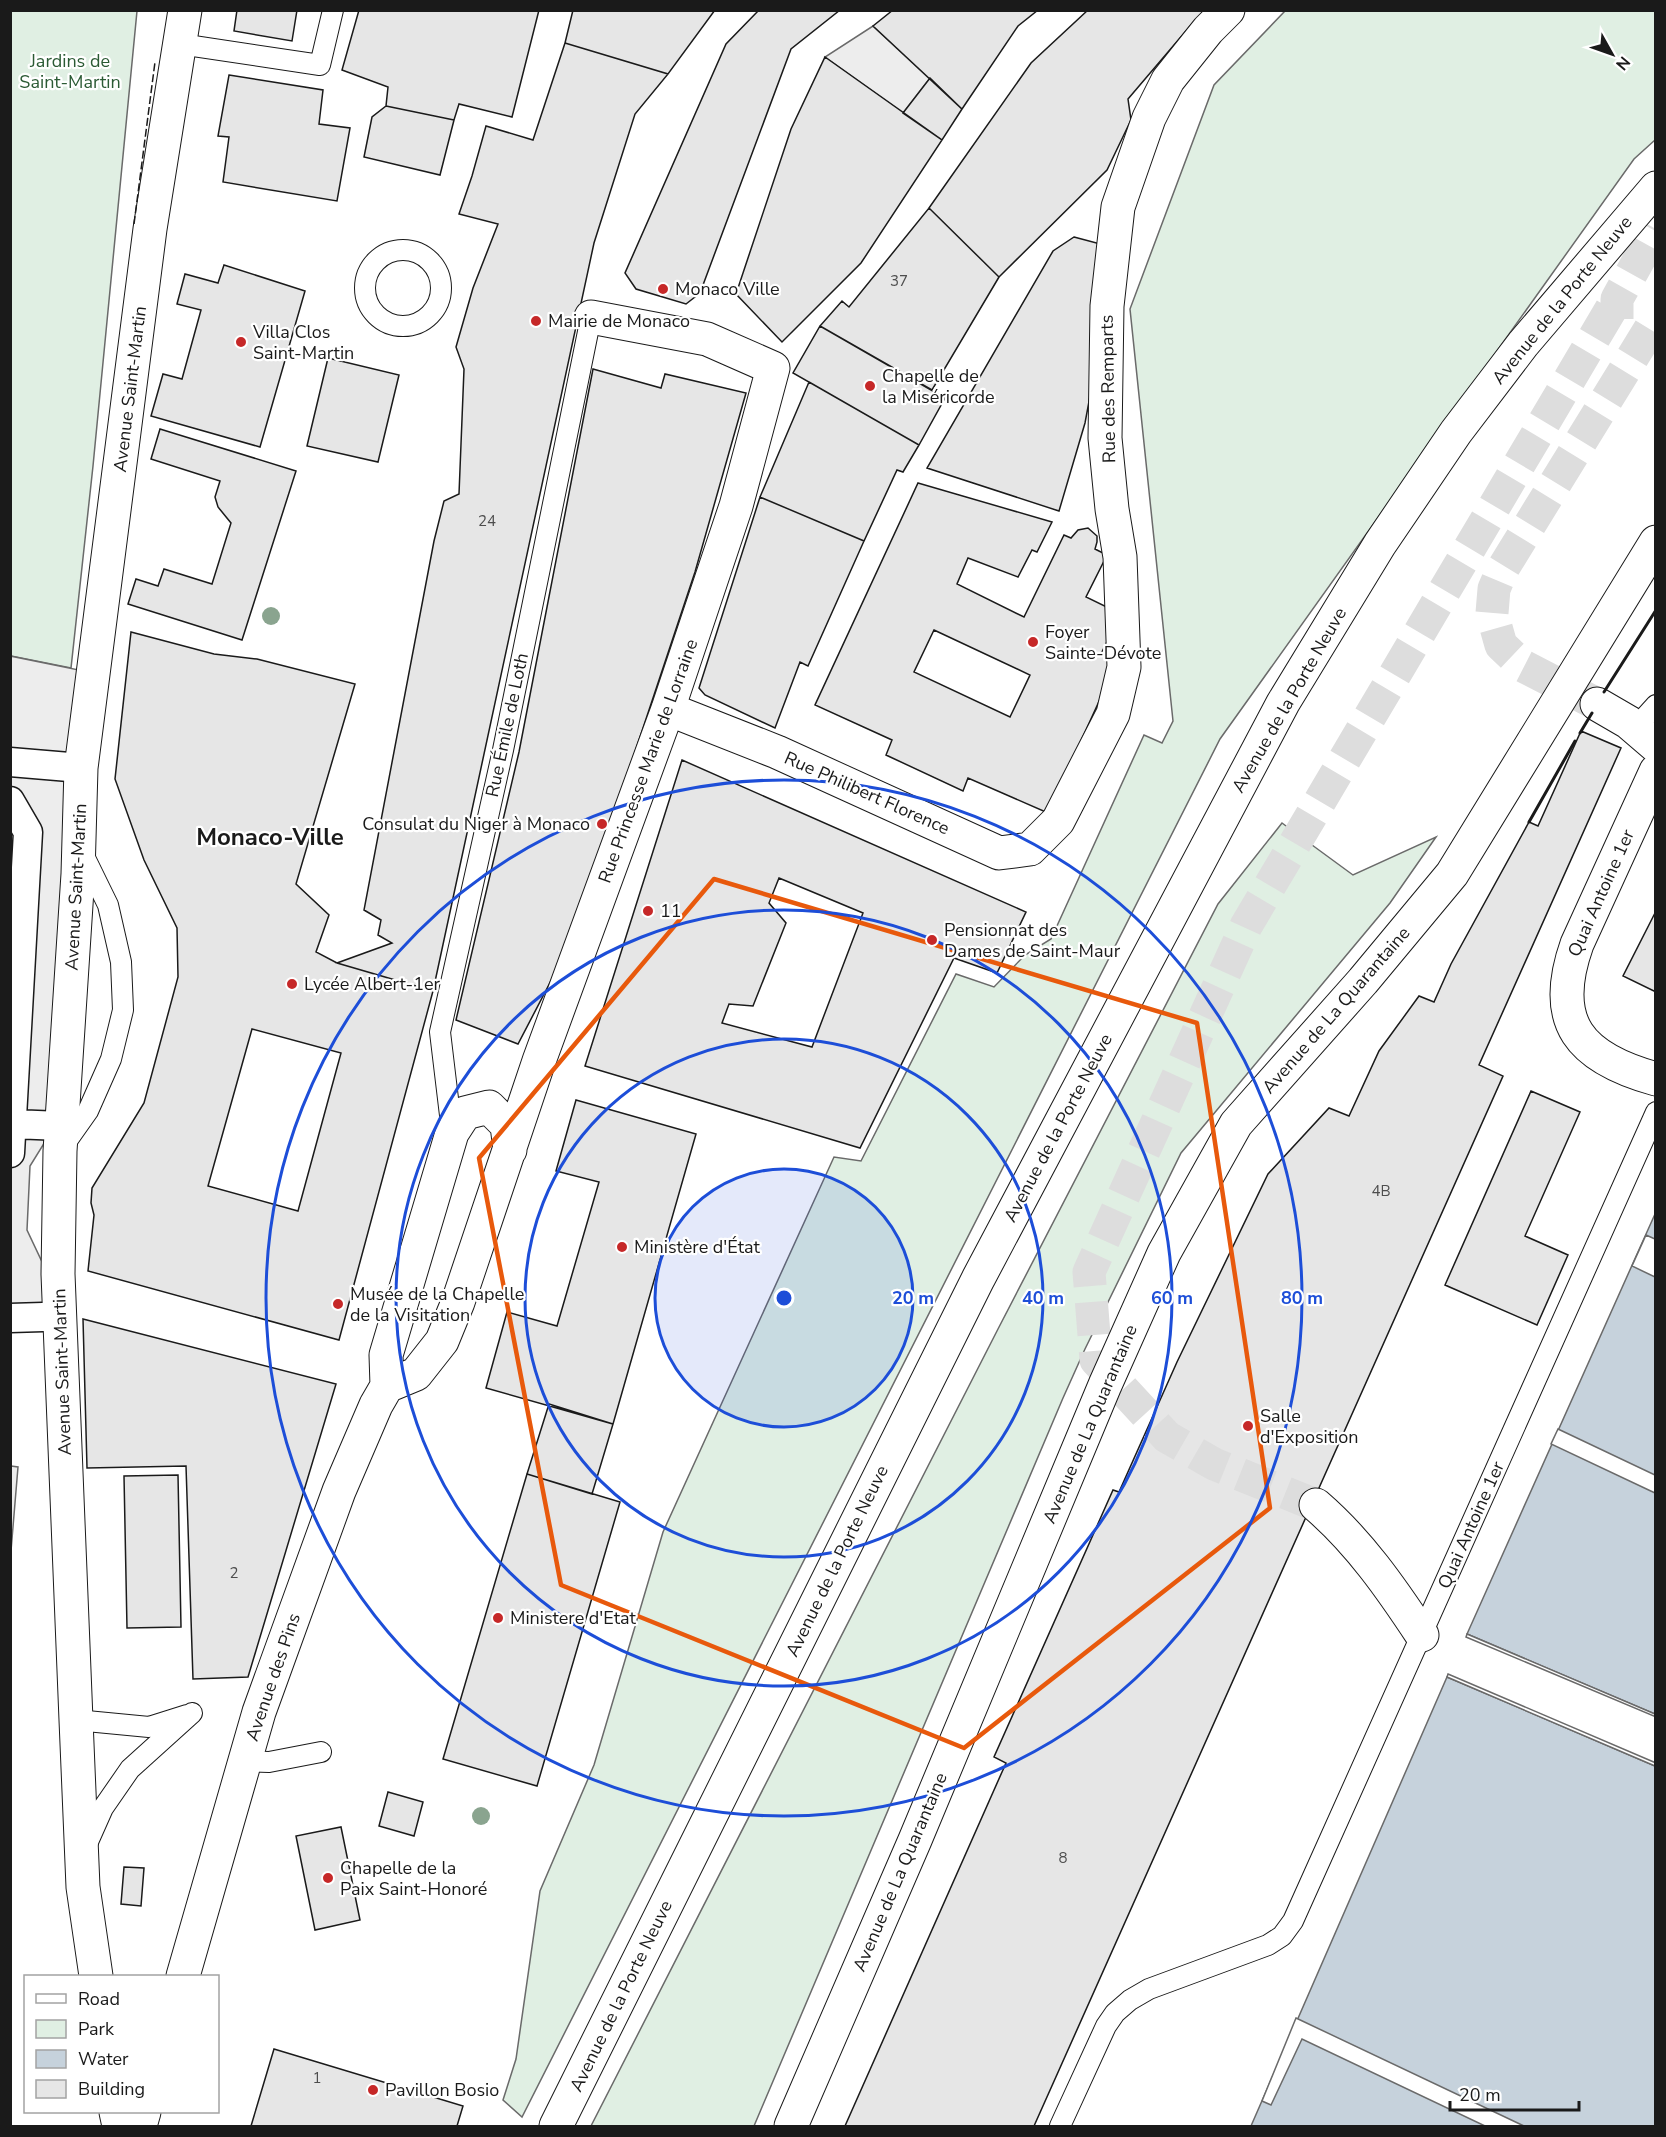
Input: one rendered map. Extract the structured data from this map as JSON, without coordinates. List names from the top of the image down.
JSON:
{
  "streets": {
    "street": [
      "Avenue de la Porte Neuve",
      "Avenue Saint-Martin",
      "Rue des Remparts",
      "Rue Princesse Marie de Lorraine",
      "Rue Philibert Florence",
      "Quai Antoine 1er",
      "Avenue de La Quarantaine",
      "Avenue des Pins"
    ],
    "lane": ["Rue Émile de Loth"]
  },
  "crossings": [
    ["Rue des Remparts", "Rue Philibert Florence"],
    ["Rue Émile de Loth", "Rue Princesse Marie de Lorraine"],
    ["Rue Princesse Marie de Lorraine", "Rue Philibert Florence"],
    ["Rue Princesse Marie de Lorraine", "Avenue des Pins"]
  ],
  "districts": ["Monaco-Ville"],
  "parks": ["Jardins de Saint-Martin"],
  "places": [
    "Monaco Ville",
    "Mairie de Monaco",
    "Villa Clos Saint-Martin",
    "Chapelle de la Miséricorde",
    "Foyer Sainte-Dévote",
    "Consulat du Niger à Monaco",
    "11",
    "Pensionnat des Dames de Saint-Maur",
    "Lycée Albert-1er",
    "Ministère d'État",
    "Musée de la Chapelle de la Visitation",
    "Salle d'Exposition",
    "Ministere d'Etat",
    "Chapelle de la Paix Saint-Honoré",
    "Pavillon Bosio"
  ],
  "house_numbers": [
    "37",
    "24",
    "4B",
    "2",
    "8",
    "1"
  ],
  "legend": [
    "Road",
    "Park",
    "Water",
    "Building"
  ],
  "scale_bar": "20 m",
  "north": "bottom right",
  "rings": [
    "20 m",
    "40 m",
    "60 m",
    "80 m"
  ]
}
